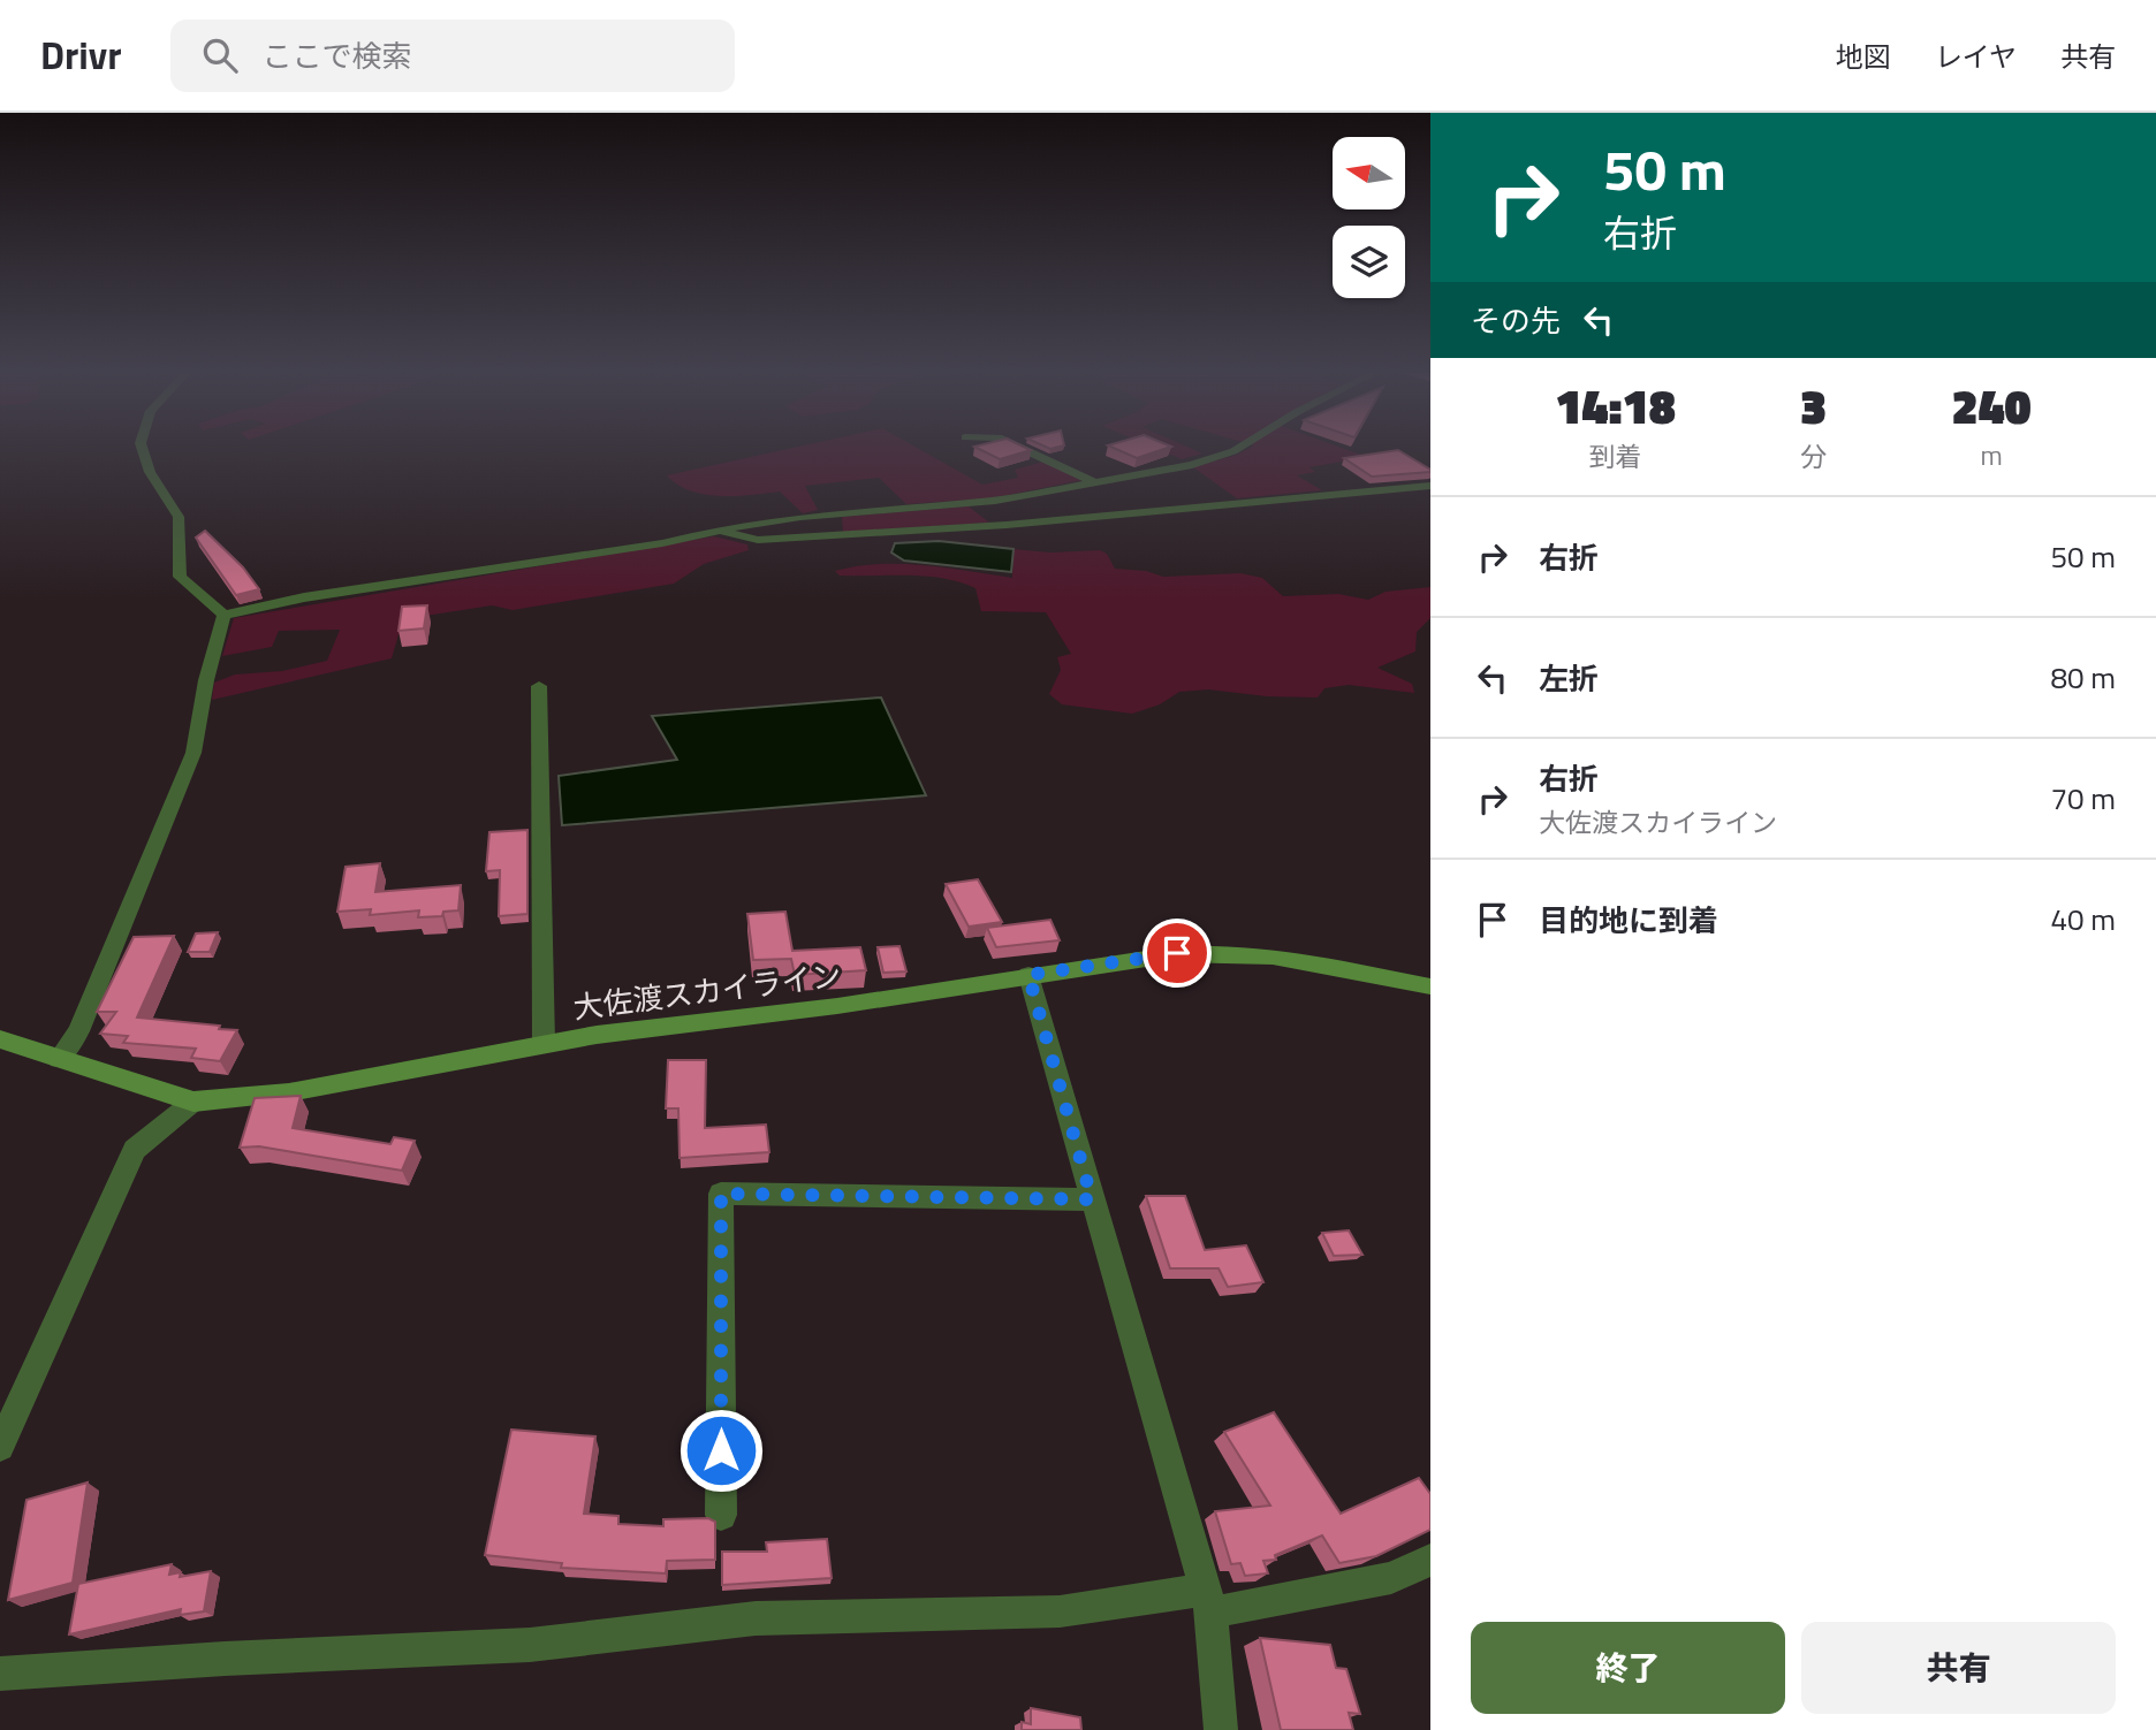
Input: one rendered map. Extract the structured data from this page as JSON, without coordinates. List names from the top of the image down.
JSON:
{
  "streets": {
    "street": ["大佐渡スカイライン"]
  },
  "north": "left",
  "page": {
    "header": "Drivr",
    "search": "ここで検索",
    "nav": ["地図", "レイヤ", "共有"],
    "turn": ["50 m", "右折"],
    "then": "その先",
    "eta": [
      "14:18",
      "到着",
      "3",
      "分",
      "240",
      "m"
    ],
    "list": [
      {
        "name": "右折",
        "value": "50 m"
      },
      {
        "name": "左折",
        "value": "80 m"
      },
      {
        "name": "右折",
        "note": "大佐渡スカイライン",
        "value": "70 m"
      },
      {
        "name": "目的地に到着",
        "value": "40 m"
      }
    ],
    "buttons": ["終了", "共有"]
  }
}
